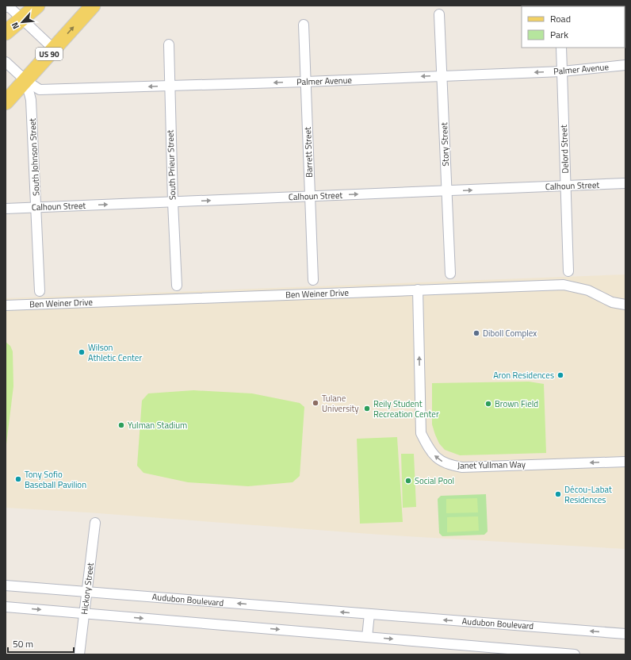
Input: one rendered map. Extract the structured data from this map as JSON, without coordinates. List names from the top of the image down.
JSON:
{
  "streets": {
    "main road": ["US 90"],
    "street": [
      "Palmer Avenue",
      "Story Street",
      "Delord Street",
      "Barrett Street",
      "South Johnson Street",
      "South Prieur Street",
      "Calhoun Street",
      "Ben Weiner Drive",
      "Janet Yullman Way",
      "Hickory Street",
      "Audubon Boulevard"
    ]
  },
  "crossings": [
    ["US 90", "Palmer Avenue"],
    ["US 90", "South Johnson Street"],
    ["Palmer Avenue", "Story Street"],
    ["Palmer Avenue", "Delord Street"],
    ["Palmer Avenue", "Barrett Street"],
    ["Palmer Avenue", "South Johnson Street"],
    ["Palmer Avenue", "South Prieur Street"],
    ["Story Street", "Calhoun Street"],
    ["Delord Street", "Calhoun Street"],
    ["Barrett Street", "Calhoun Street"],
    ["South Johnson Street", "Calhoun Street"],
    ["South Prieur Street", "Calhoun Street"],
    ["Ben Weiner Drive", "Janet Yullman Way"],
    ["Hickory Street", "Audubon Boulevard"]
  ],
  "one_way": ["Palmer Avenue", "Calhoun Street"],
  "places": [
    "Diboll Complex",
    "Wilson Athletic Center",
    "Aron Residences",
    "Tulane University",
    "Brown Field",
    "Reily Student Recreation Center",
    "Yulman Stadium",
    "Tony Sofio Baseball Pavilion",
    "Social Pool",
    "Décou-Labat Residences"
  ],
  "legend": ["Road", "Park"],
  "scale_bar": "50 m",
  "north": "bottom left"
}
